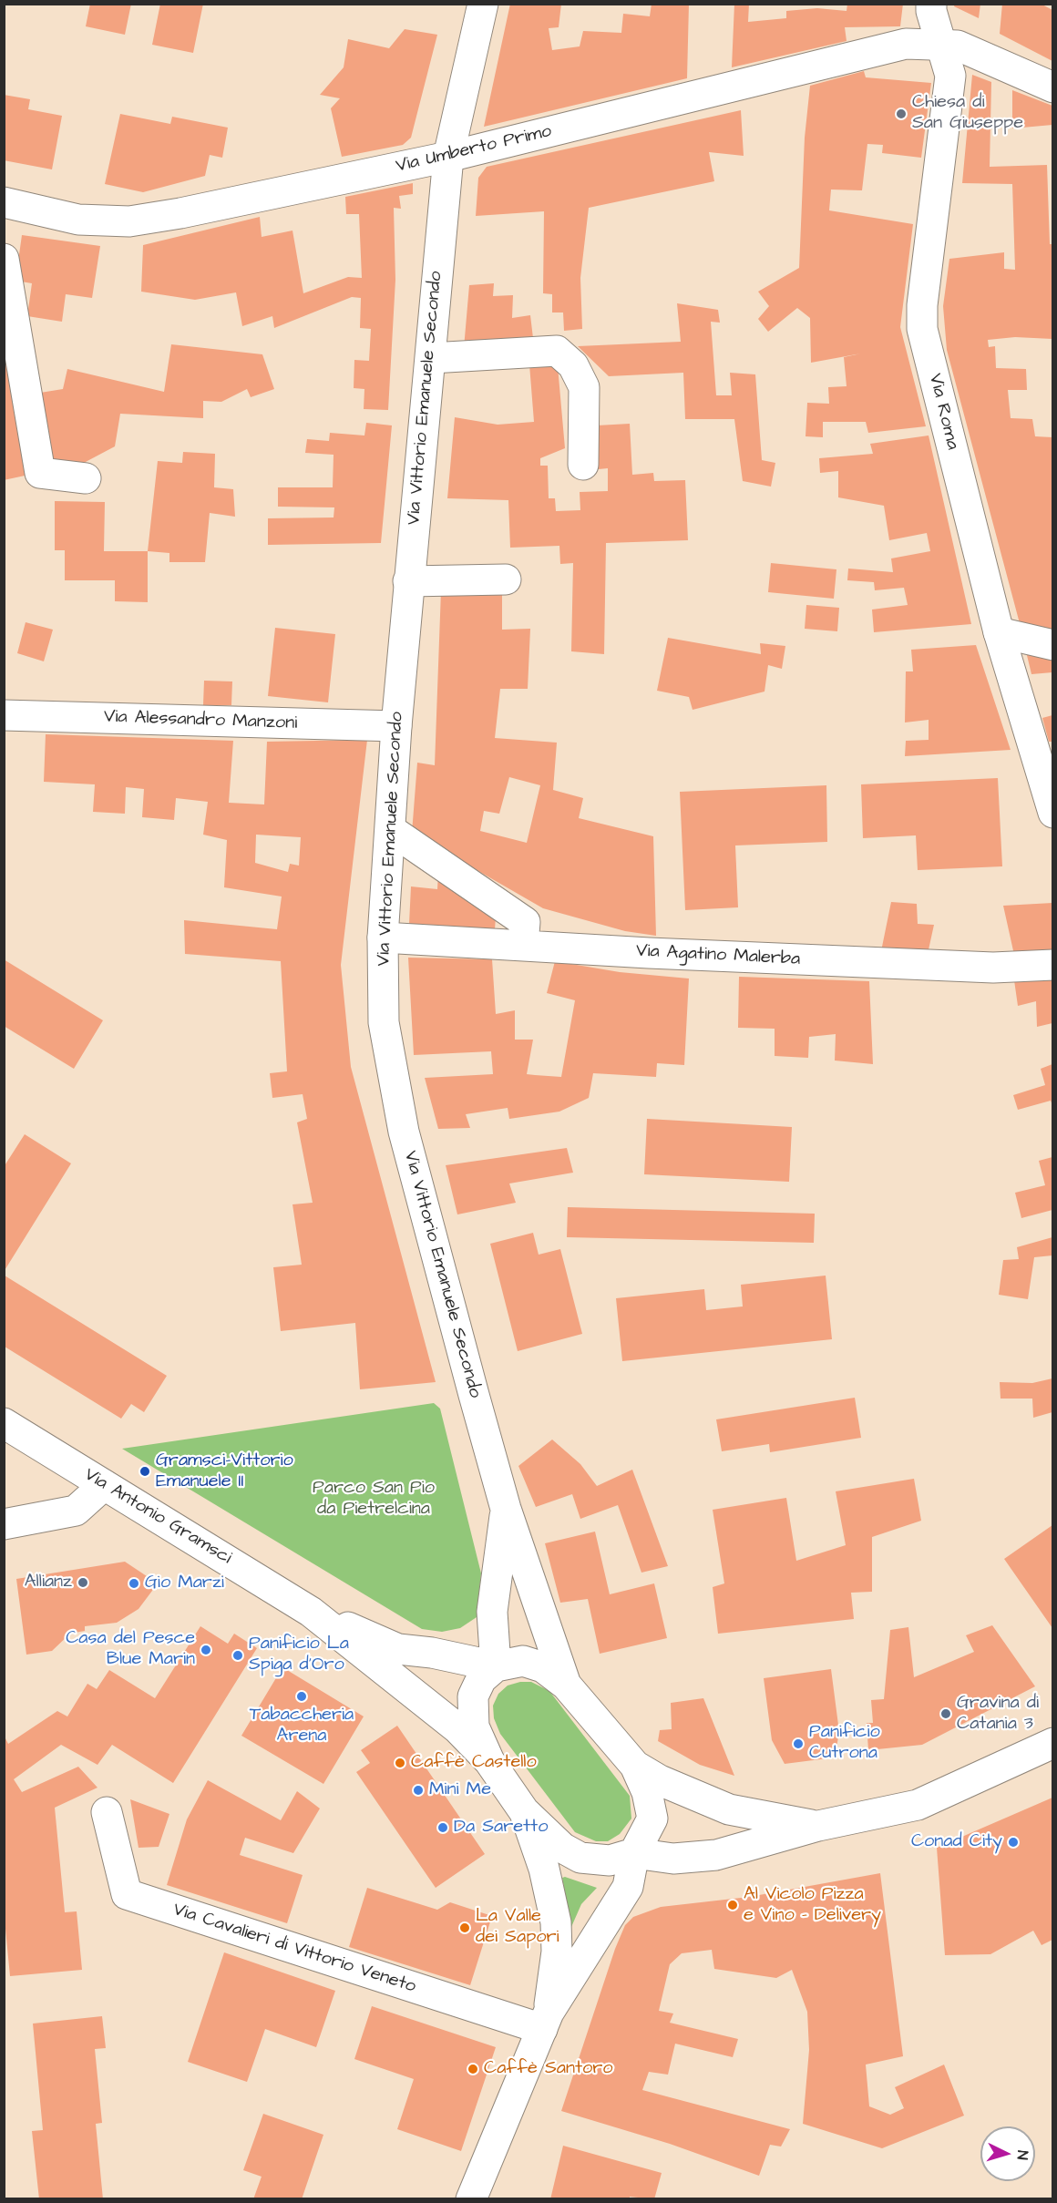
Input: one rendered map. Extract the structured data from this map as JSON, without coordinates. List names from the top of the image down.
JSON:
{
  "streets": {
    "main road": [
      "Via Umberto Primo",
      "Via Vittorio Emanuele Secondo",
      "Via Roma",
      "Via Alessandro Manzoni",
      "Via Agatino Malerba",
      "Via Antonio Gramsci",
      "Via Cavalieri di Vittorio Veneto"
    ]
  },
  "crossings": [
    ["Via Umberto Primo", "Via Vittorio Emanuele Secondo"],
    ["Via Umberto Primo", "Via Roma"],
    ["Via Vittorio Emanuele Secondo", "Via Alessandro Manzoni"],
    ["Via Vittorio Emanuele Secondo", "Via Agatino Malerba"]
  ],
  "parks": ["Parco San Pio da Pietrelcina"],
  "places": [
    "Chiesa di San Giuseppe",
    "Gramsci-Vittorio Emanuele II",
    "Allianz",
    "Gio Marzi",
    "Casa del Pesce Blue Marin",
    "Panificio La Spiga d'Oro",
    "Tabaccheria Arena",
    "Gravina di Catania 3",
    "Panificio Cutrona",
    "Caffè Castello",
    "Mini Me",
    "Da Saretto",
    "Conad City",
    "Al Vicolo Pizza e Vino - Delivery",
    "La Valle dei Sapori",
    "Caffè Santoro"
  ],
  "north": "right"
}
